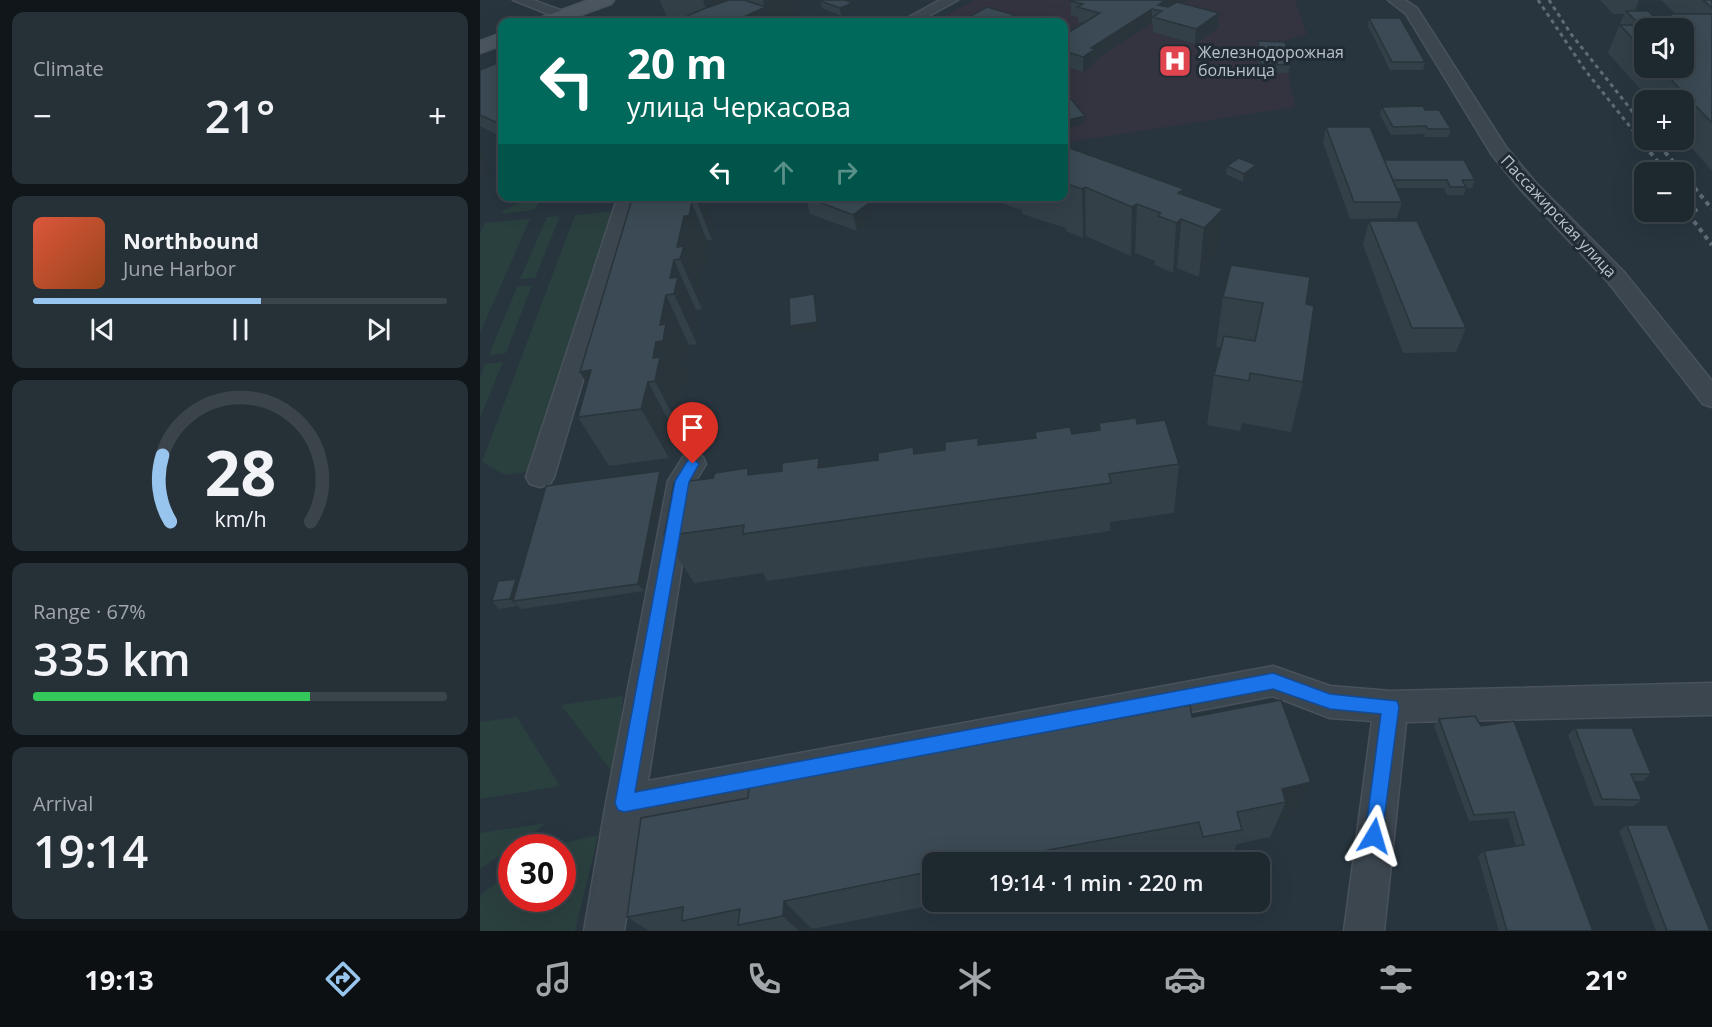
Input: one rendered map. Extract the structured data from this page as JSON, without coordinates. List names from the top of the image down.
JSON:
{
  "streets": {
    "street": ["Пассажирская улица"]
  },
  "places": {
    "hospital": ["Железнодорожная больница"]
  },
  "page": {
    "tile": [
      "Climate",
      ["Range · 67%", "335 km"],
      ["Arrival", "19:14"]
    ],
    "map_buttons": ["+", "−"],
    "turn": ["20 m", "улица Черкасова"],
    "heat": ["−", "21°", "+"],
    "song": ["Northbound", "June Harbor"],
    "limit": "30",
    "trip": "19:14 · 1 min · 220 m",
    "tabs": ["19:13", "21°"],
    "gauge": ["28", "km/h"]
  }
}
